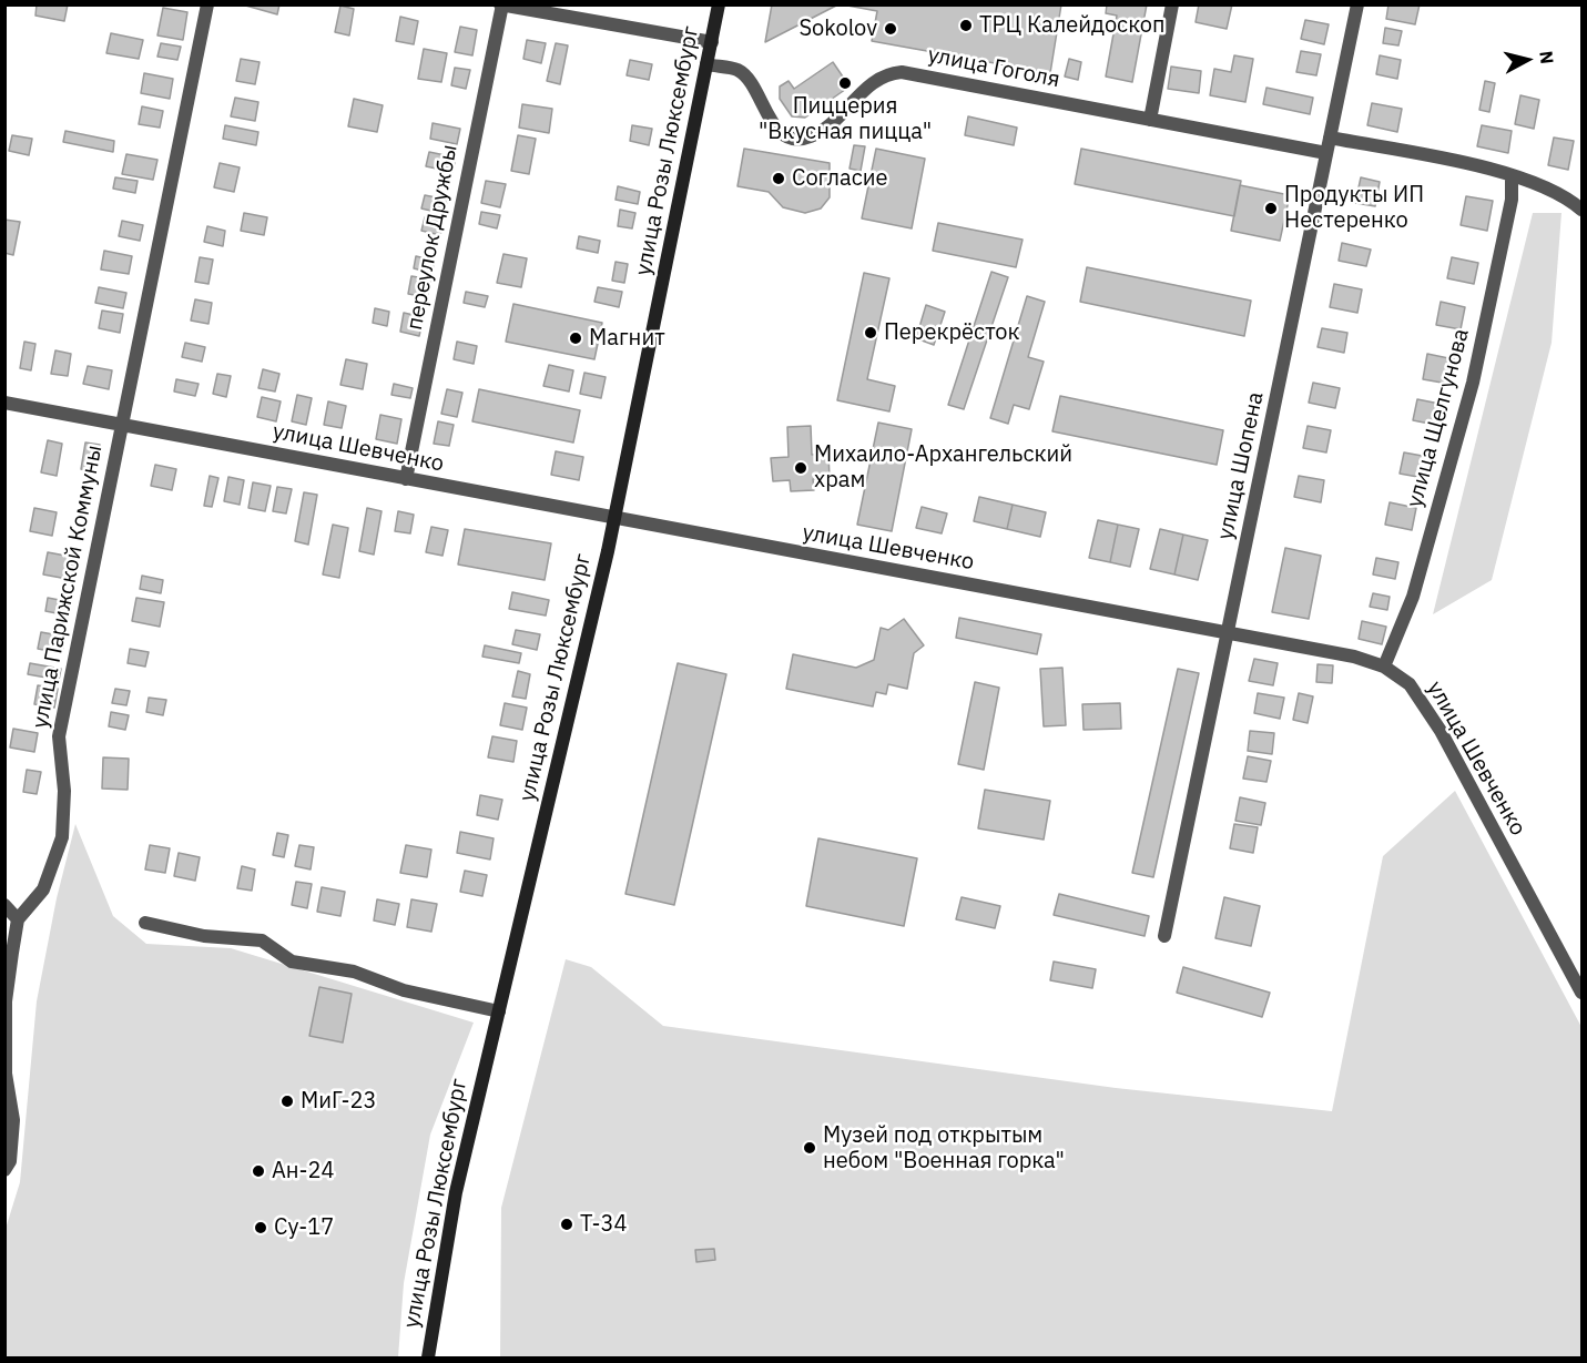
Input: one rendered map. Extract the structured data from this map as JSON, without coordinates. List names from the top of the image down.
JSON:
{
  "streets": {
    "main road": ["улица Розы Люксембург"],
    "street": [
      "улица Гоголя",
      "переулок Дружбы",
      "улица Щелгунова",
      "улица Шевченко",
      "улица Шопена",
      "улица Парижской Коммуны"
    ]
  },
  "crossings": [
    ["улица Гоголя", "улица Розы Люксембург"],
    ["улица Гоголя", "улица Шопена"],
    ["улица Розы Люксембург", "улица Шевченко"],
    ["переулок Дружбы", "улица Шевченко"],
    ["улица Щелгунова", "улица Шевченко"],
    ["улица Шевченко", "улица Шопена"],
    ["улица Шевченко", "улица Парижской Коммуны"]
  ],
  "places": [
    "ТРЦ Калейдоскоп",
    "Sokolov",
    "Пиццерия \"Вкусная пицца\"",
    "Согласие",
    "Продукты ИП Нестеренко",
    "Перекрёсток",
    "Магнит",
    "Михаило-Архангельский храм",
    "МиГ-23",
    "Музей под открытым небом \"Военная горка\"",
    "Ан-24",
    "Т-34",
    "Су-17"
  ],
  "north": "right"
}
